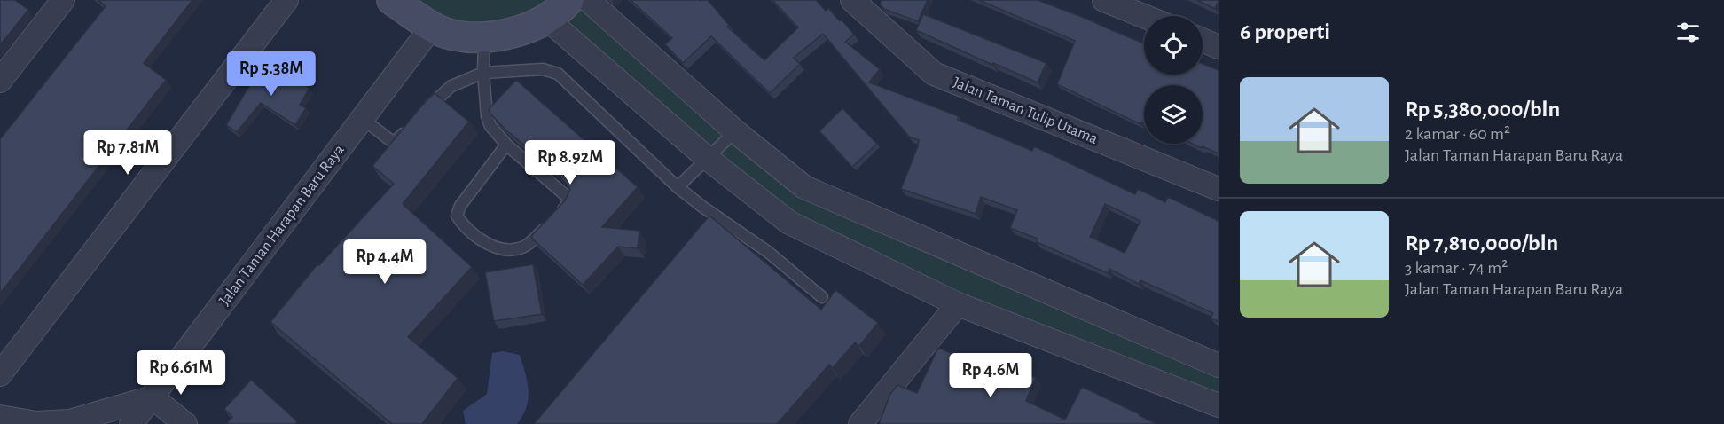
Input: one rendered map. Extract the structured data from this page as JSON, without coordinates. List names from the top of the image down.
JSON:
{
  "streets": {
    "street": ["Jalan Taman Tulip Utama", "Jalan Taman Harapan Baru Raya"]
  },
  "page": {
    "heading": "6 properti",
    "price": [
      "Rp 5.38M",
      "Rp 7.81M",
      "Rp 8.92M",
      "Rp 4.4M",
      "Rp 6.61M",
      "Rp 4.6M"
    ],
    "list": [
      {
        "name": "Rp 5,380,000/bln",
        "note": "2 kamar · 60 m² · Jalan Taman Harapan Baru Raya"
      },
      {
        "name": "Rp 7,810,000/bln",
        "note": "3 kamar · 74 m² · Jalan Taman Harapan Baru Raya"
      }
    ]
  }
}
